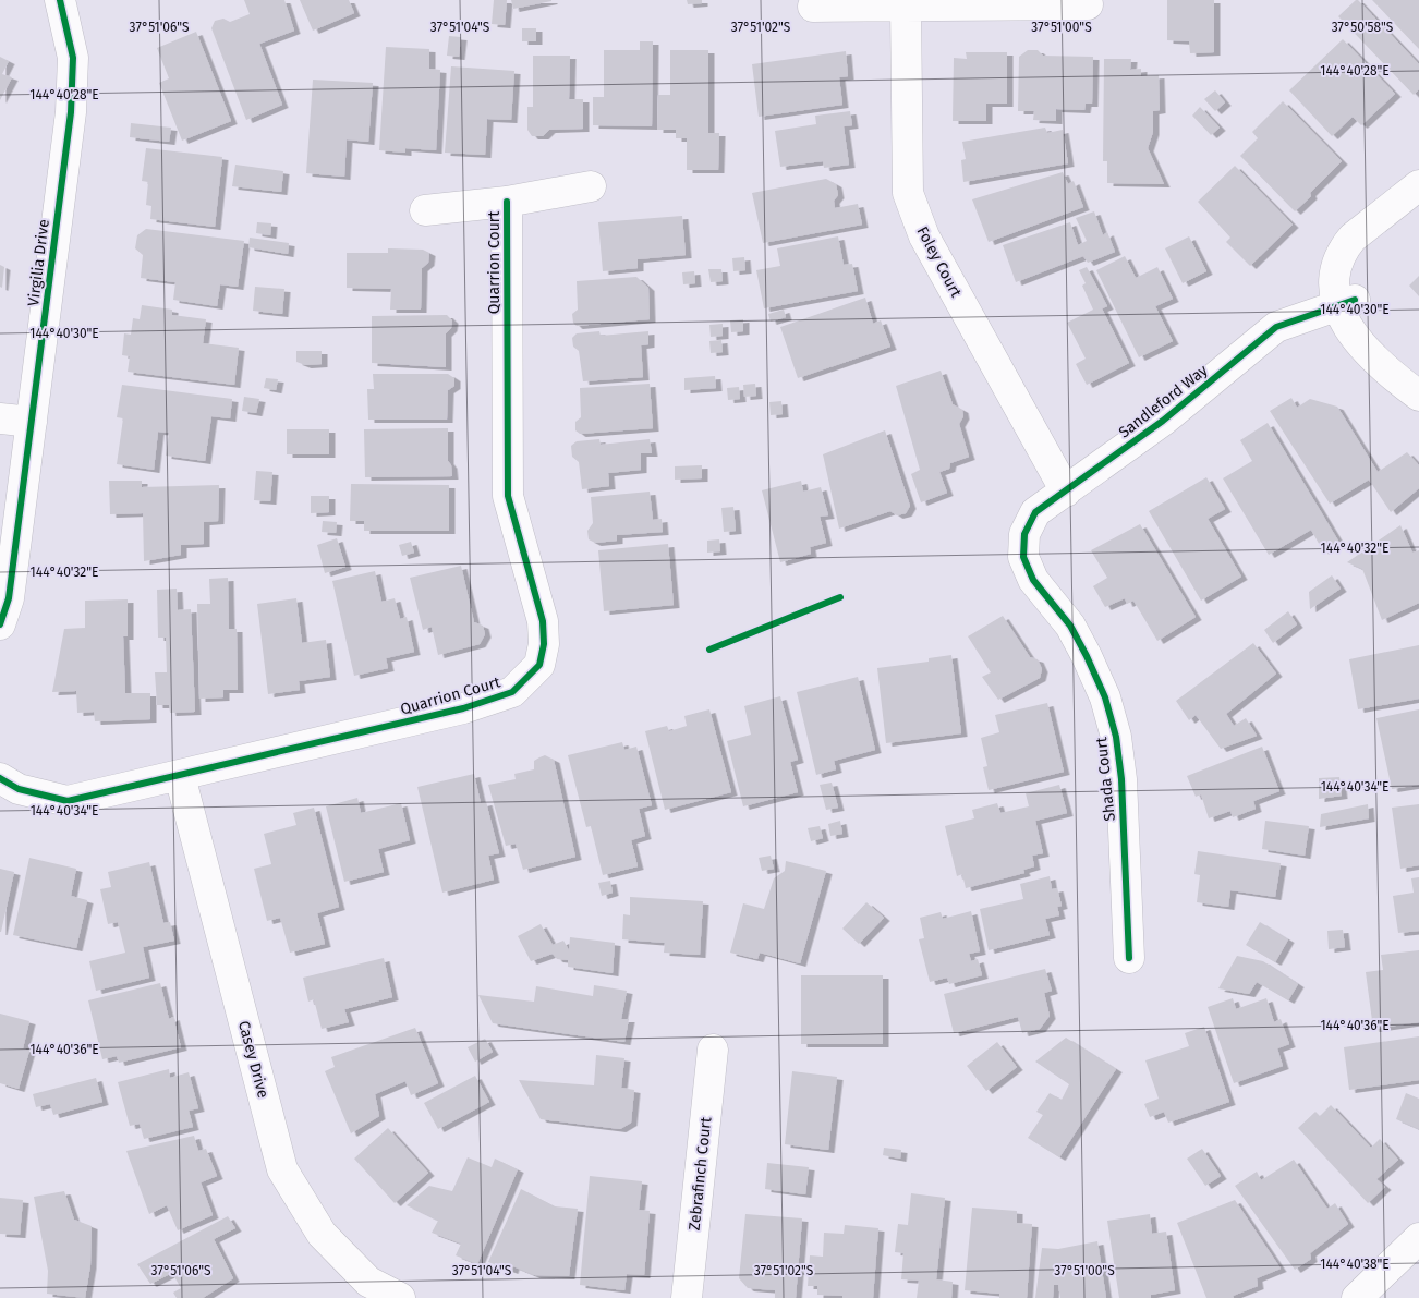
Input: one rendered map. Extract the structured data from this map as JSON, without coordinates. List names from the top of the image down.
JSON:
{
  "streets": {
    "street": [
      "Foley Court",
      "Virgilia Drive",
      "Quarrion Court",
      "Sandleford Way",
      "Shada Court",
      "Casey Drive",
      "Zebrafinch Court"
    ]
  },
  "crossings": [
    ["Foley Court", "Sandleford Way"],
    ["Quarrion Court", "Casey Drive"],
    ["Sandleford Way", "Shada Court"]
  ],
  "coordinates": [
    "37°51'06\"S",
    "37°51'04\"S",
    "37°51'02\"S",
    "37°51'00\"S",
    "37°50'58\"S",
    "144°40'28\"E",
    "144°40'30\"E",
    "144°40'32\"E",
    "144°40'34\"E",
    "144°40'36\"E",
    "144°40'38\"E"
  ]
}
